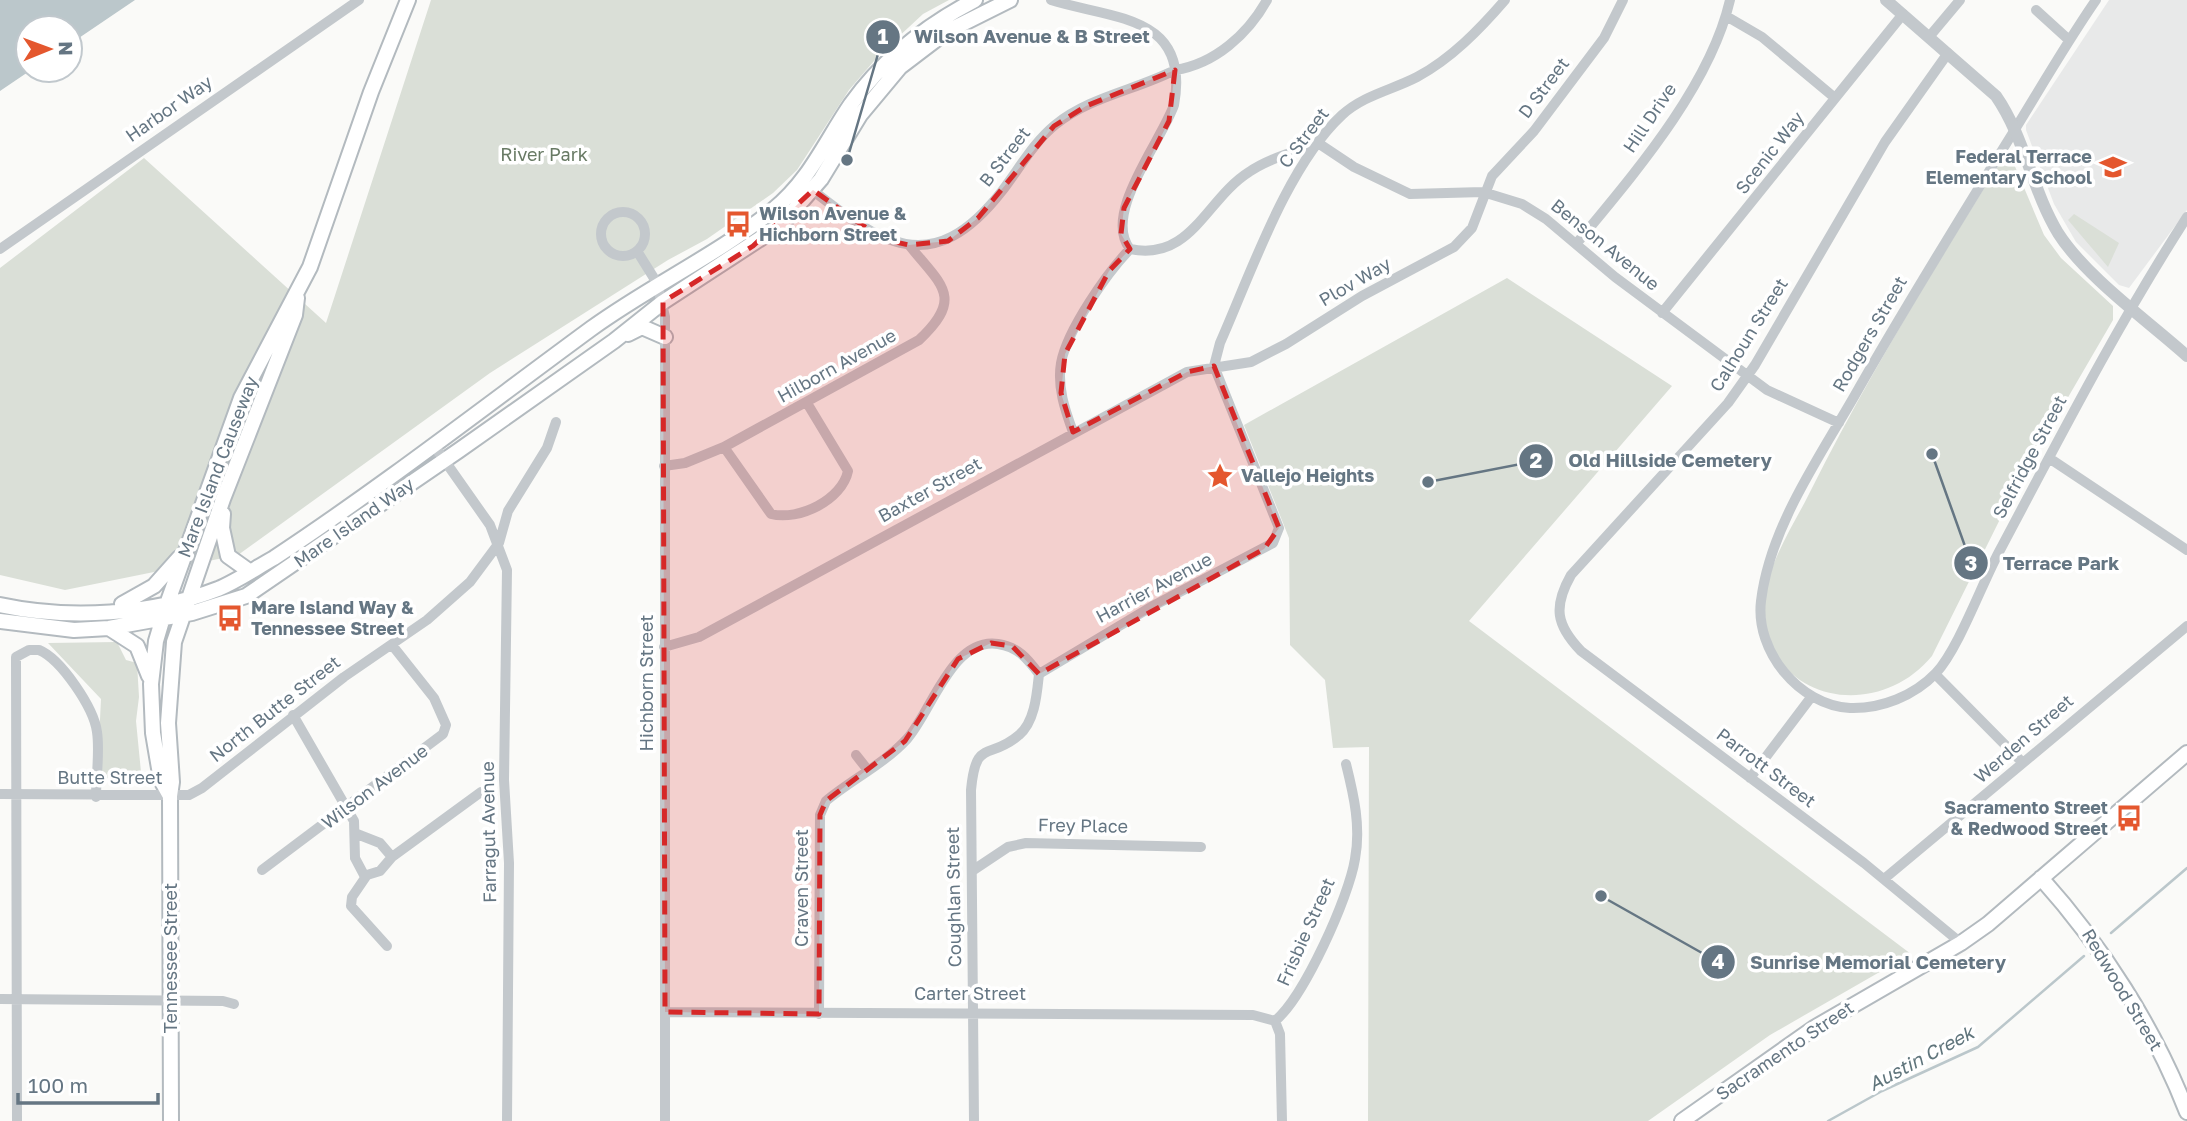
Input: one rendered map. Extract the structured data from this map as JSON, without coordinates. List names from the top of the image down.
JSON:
{
  "streets": {
    "main road": [
      "Mare Island Causeway",
      "Mare Island Way",
      "Tennessee Street",
      "Redwood Street",
      "Sacramento Street"
    ],
    "street": [
      "D Street",
      "Harbor Way",
      "Hill Drive",
      "C Street",
      "Scenic Way",
      "B Street",
      "Benson Avenue",
      "Plov Way",
      "Rodgers Street",
      "Calhoun Street",
      "Hilborn Avenue",
      "Selfridge Street",
      "Baxter Street",
      "Harrier Avenue",
      "Hichborn Street",
      "North Butte Street",
      "Werden Street",
      "Parrott Street",
      "Butte Street",
      "Wilson Avenue",
      "Frey Place",
      "Farragut Avenue",
      "Craven Street",
      "Coughlan Street",
      "Frisbie Street",
      "Carter Street"
    ]
  },
  "crossings": [
    ["D Street", "Benson Avenue"],
    ["D Street", "Plov Way"],
    ["Hill Drive", "Benson Avenue"],
    ["C Street", "Benson Avenue"],
    ["C Street", "Plov Way"],
    ["C Street", "Baxter Street"],
    ["C Street", "Harrier Avenue"],
    ["Scenic Way", "Benson Avenue"],
    ["B Street", "Hilborn Avenue"],
    ["Benson Avenue", "Plov Way"],
    ["Benson Avenue", "Rodgers Street"],
    ["Benson Avenue", "Calhoun Street"],
    ["Plov Way", "Baxter Street"],
    ["Plov Way", "Harrier Avenue"],
    ["Rodgers Street", "Selfridge Street"],
    ["Calhoun Street", "Parrott Street"],
    ["Hilborn Avenue", "Hichborn Street"],
    ["Mare Island Causeway", "Mare Island Way"],
    ["Mare Island Causeway", "Tennessee Street"],
    ["Baxter Street", "Harrier Avenue"],
    ["Baxter Street", "Hichborn Street"],
    ["Mare Island Way", "Hichborn Street"],
    ["Mare Island Way", "Tennessee Street"],
    ["Harrier Avenue", "Craven Street"],
    ["Harrier Avenue", "Coughlan Street"],
    ["Hichborn Street", "Carter Street"],
    ["North Butte Street", "Butte Street"],
    ["North Butte Street", "Wilson Avenue"],
    ["Werden Street", "Parrott Street"],
    ["Parrott Street", "Sacramento Street"],
    ["Butte Street", "Tennessee Street"],
    ["Frey Place", "Coughlan Street"],
    ["Craven Street", "Coughlan Street"],
    ["Craven Street", "Carter Street"],
    ["Coughlan Street", "Carter Street"],
    ["Frisbie Street", "Carter Street"],
    ["Redwood Street", "Sacramento Street"]
  ],
  "water": ["Austin Creek"],
  "parks": ["River Park"],
  "places": {
    "other": [
      "Wilson Avenue & B Street",
      "Terrace Park",
      "Old Hillside Cemetery",
      "Sunrise Memorial Cemetery"
    ],
    "school or university": ["Federal Terrace Elementary School"],
    "bus stop": ["Wilson Avenue & Hichborn Street", "Mare Island Way & Tennessee Street", "Sacramento Street & Redwood Street"],
    "place": ["Vallejo Heights"]
  },
  "scale_bar": "100 m",
  "north": "right"
}
